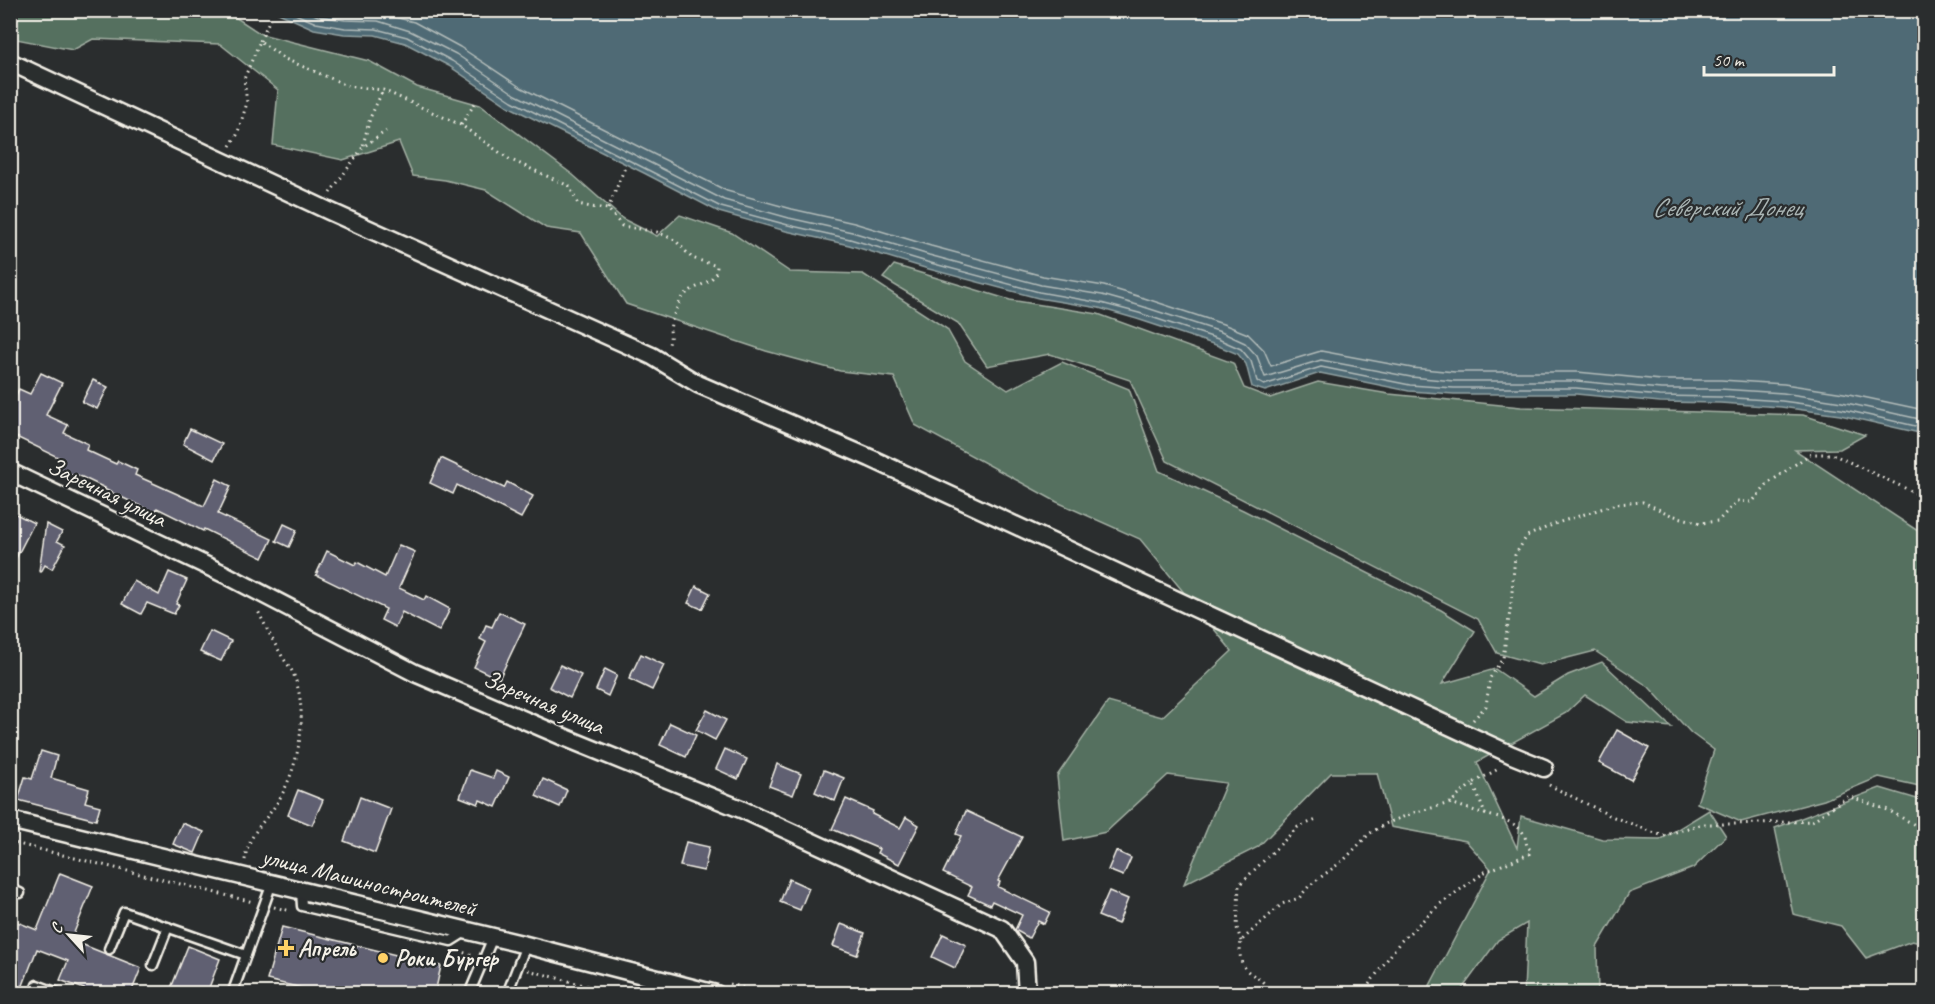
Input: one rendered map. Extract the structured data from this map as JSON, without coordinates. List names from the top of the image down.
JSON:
{
  "streets": {
    "street": ["Заречная улица", "улица Машиностроителей"]
  },
  "water": ["Северский Донец"],
  "places": {
    "health": ["Апрель"],
    "other": ["Роки Бургер"]
  },
  "scale_bar": "50 m",
  "north": "top left"
}
